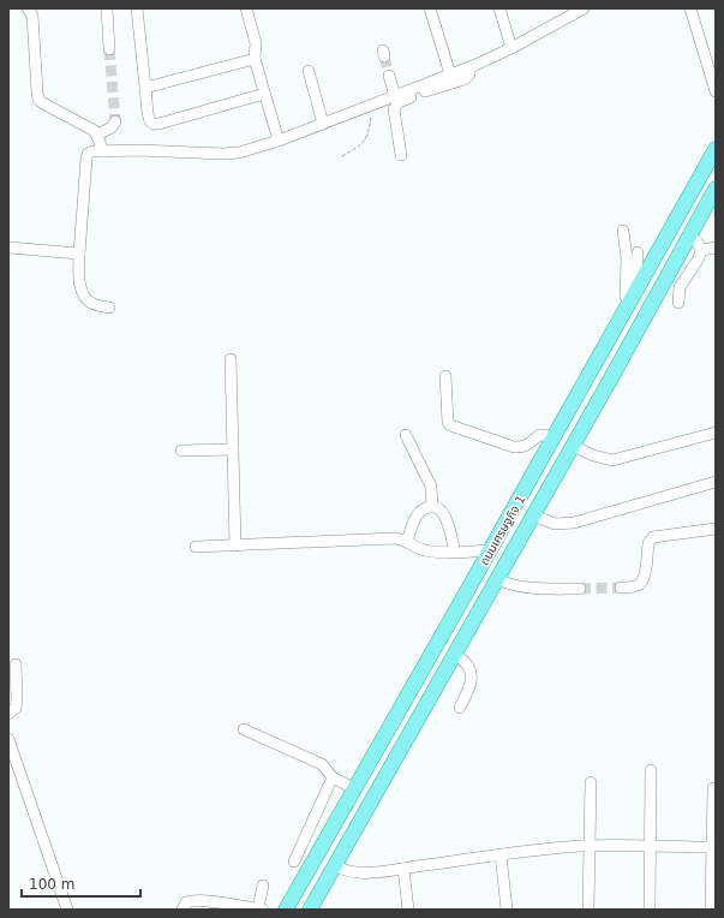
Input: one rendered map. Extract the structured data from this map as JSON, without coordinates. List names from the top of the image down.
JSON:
{
  "streets": {
    "main road": ["ถนนเศรษฐกิจ 1"]
  },
  "scale_bar": "100 m"
}
